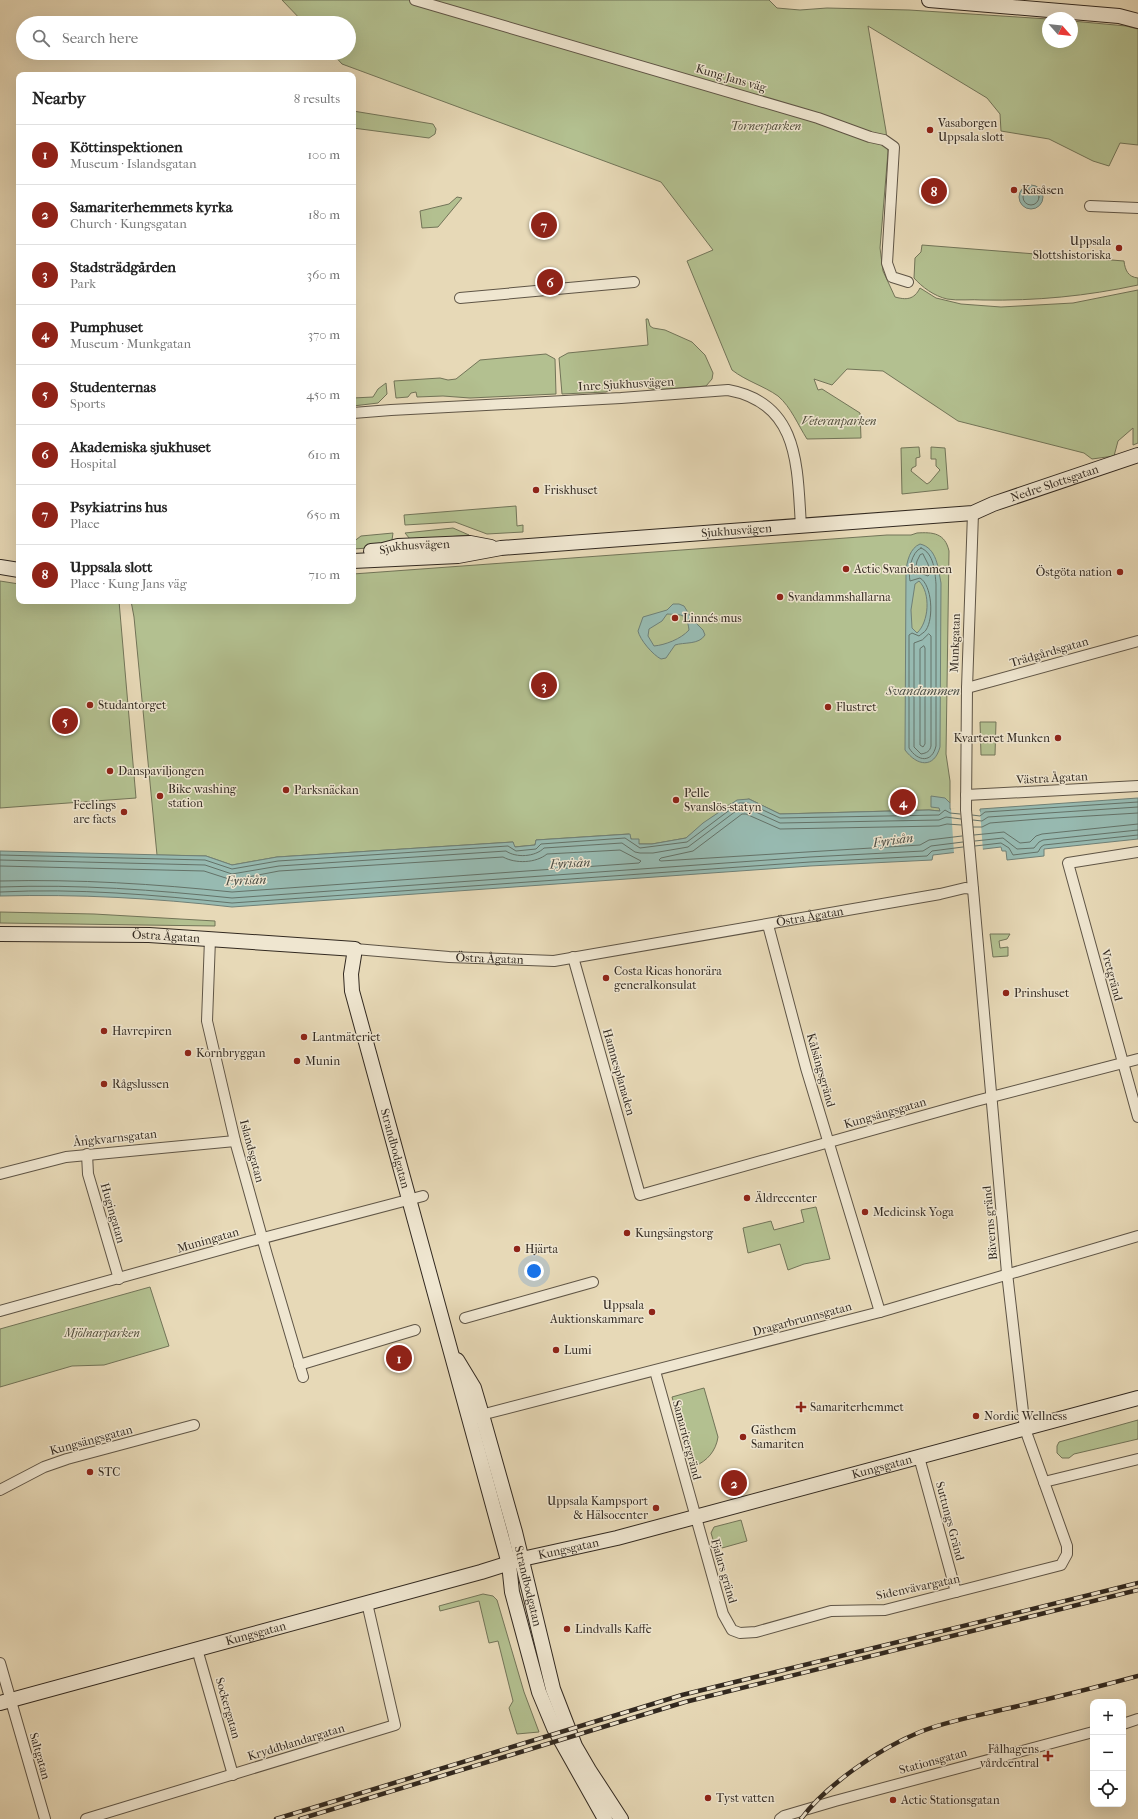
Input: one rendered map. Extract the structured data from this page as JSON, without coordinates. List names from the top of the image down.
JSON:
{
  "streets": {
    "street": [
      "Kung Jans väg",
      "Inre Sjukhusvägen",
      "Nedre Slottsgatan",
      "Sjukhusvägen",
      "Munkgatan",
      "Trädgårdsgatan",
      "Västra Ågatan",
      "Östra Ågatan",
      "Vretgränd",
      "Kålsängsgränd",
      "Hamnesplanaden",
      "Kungsängsgatan",
      "Ångkvarnsgatan",
      "Strandbodgatan",
      "Islandsgatan",
      "Hugingatan",
      "Bäverns gränd",
      "Muningatan",
      "Dragarbrunnsgatan",
      "Samaritergränd",
      "Kungsgatan",
      "Suttungs Gränd",
      "Fjalars gränd",
      "Sidenvävargatan",
      "Sockergatan",
      "Kryddblandargatan",
      "Saltgatan",
      "Stationsgatan"
    ]
  },
  "crossings": [
    ["Inre Sjukhusvägen", "Sjukhusvägen"],
    ["Nedre Slottsgatan", "Sjukhusvägen"],
    ["Nedre Slottsgatan", "Munkgatan"],
    ["Sjukhusvägen", "Munkgatan"],
    ["Munkgatan", "Trädgårdsgatan"],
    ["Munkgatan", "Västra Ågatan"],
    ["Munkgatan", "Bäverns gränd"],
    ["Östra Ågatan", "Kålsängsgränd"],
    ["Östra Ågatan", "Hamnesplanaden"],
    ["Östra Ågatan", "Strandbodgatan"],
    ["Östra Ågatan", "Islandsgatan"],
    ["Östra Ågatan", "Bäverns gränd"],
    ["Vretgränd", "Kungsängsgatan"],
    ["Kålsängsgränd", "Kungsängsgatan"],
    ["Kålsängsgränd", "Dragarbrunnsgatan"],
    ["Hamnesplanaden", "Kungsängsgatan"],
    ["Kungsängsgatan", "Bäverns gränd"],
    ["Ångkvarnsgatan", "Islandsgatan"],
    ["Ångkvarnsgatan", "Hugingatan"],
    ["Strandbodgatan", "Muningatan"],
    ["Strandbodgatan", "Dragarbrunnsgatan"],
    ["Strandbodgatan", "Kungsgatan"],
    ["Islandsgatan", "Muningatan"],
    ["Hugingatan", "Muningatan"],
    ["Bäverns gränd", "Dragarbrunnsgatan"],
    ["Bäverns gränd", "Kungsgatan"],
    ["Bäverns gränd", "Sidenvävargatan"],
    ["Dragarbrunnsgatan", "Samaritergränd"],
    ["Samaritergränd", "Kungsgatan"],
    ["Samaritergränd", "Fjalars gränd"],
    ["Kungsgatan", "Suttungs Gränd"],
    ["Kungsgatan", "Fjalars gränd"],
    ["Kungsgatan", "Sockergatan"],
    ["Kungsgatan", "Kryddblandargatan"],
    ["Kungsgatan", "Saltgatan"],
    ["Suttungs Gränd", "Sidenvävargatan"],
    ["Fjalars gränd", "Sidenvävargatan"],
    ["Sockergatan", "Kryddblandargatan"]
  ],
  "water": ["Svandammen", "Fyrisån"],
  "parks": ["Tornerparken", "Veteranparken", "Mjölnarparken"],
  "places": {
    "other": [
      "Vasaborgen Uppsala slott",
      "Kasåsen",
      "Uppsala Slottshistoriska",
      "Friskhuset",
      "Actic Svandammen",
      "Östgöta nation",
      "Svandammshallarna",
      "Linnés mus",
      "Studantorget",
      "Flustret",
      "Kvarteret Munken",
      "Danspaviljongen",
      "Parksnäckan",
      "Bike washing station",
      "Pelle Svanslös-statyn",
      "Feelings are facts",
      "Costa Ricas honorära generalkonsulat",
      "Prinshuset",
      "Havrepiren",
      "Lantmäteriet",
      "Kornbryggan",
      "Munin",
      "Rågslussen",
      "Äldrecenter",
      "Medicinsk Yoga",
      "Kungsängstorg",
      "Hjärta",
      "Uppsala Auktionskammare",
      "Lumi",
      "Nordic Wellness",
      "Gästhem Samariten",
      "STC",
      "Uppsala Kampsport & Hälsocenter",
      "Lindvalls Kaffe",
      "Tyst vatten",
      "Actic Stationsgatan"
    ],
    "health": ["Samariterhemmet", "Fålhagens vårdcentral"]
  },
  "north": "bottom right",
  "page": {
    "search": "Search here",
    "heading": ["Nearby", "8 results"],
    "list": [
      {
        "mark": "1",
        "name": "Köttinspektionen",
        "note": "Museum · Islandsgatan",
        "value": "100 m"
      },
      {
        "mark": "2",
        "name": "Samariterhemmets kyrka",
        "note": "Church · Kungsgatan",
        "value": "180 m"
      },
      {
        "mark": "3",
        "name": "Stadsträdgården",
        "note": "Park",
        "value": "360 m"
      },
      {
        "mark": "4",
        "name": "Pumphuset",
        "note": "Museum · Munkgatan",
        "value": "370 m"
      },
      {
        "mark": "5",
        "name": "Studenternas",
        "note": "Sports",
        "value": "450 m"
      },
      {
        "mark": "6",
        "name": "Akademiska sjukhuset",
        "note": "Hospital",
        "value": "610 m"
      },
      {
        "mark": "7",
        "name": "Psykiatrins hus",
        "note": "Place",
        "value": "650 m"
      },
      {
        "mark": "8",
        "name": "Uppsala slott",
        "note": "Place · Kung Jans väg",
        "value": "710 m"
      }
    ],
    "pins": [
      "8",
      "7",
      "6",
      "3",
      "5",
      "4",
      "1",
      "2"
    ],
    "map_buttons": ["+", "−"]
  }
}
